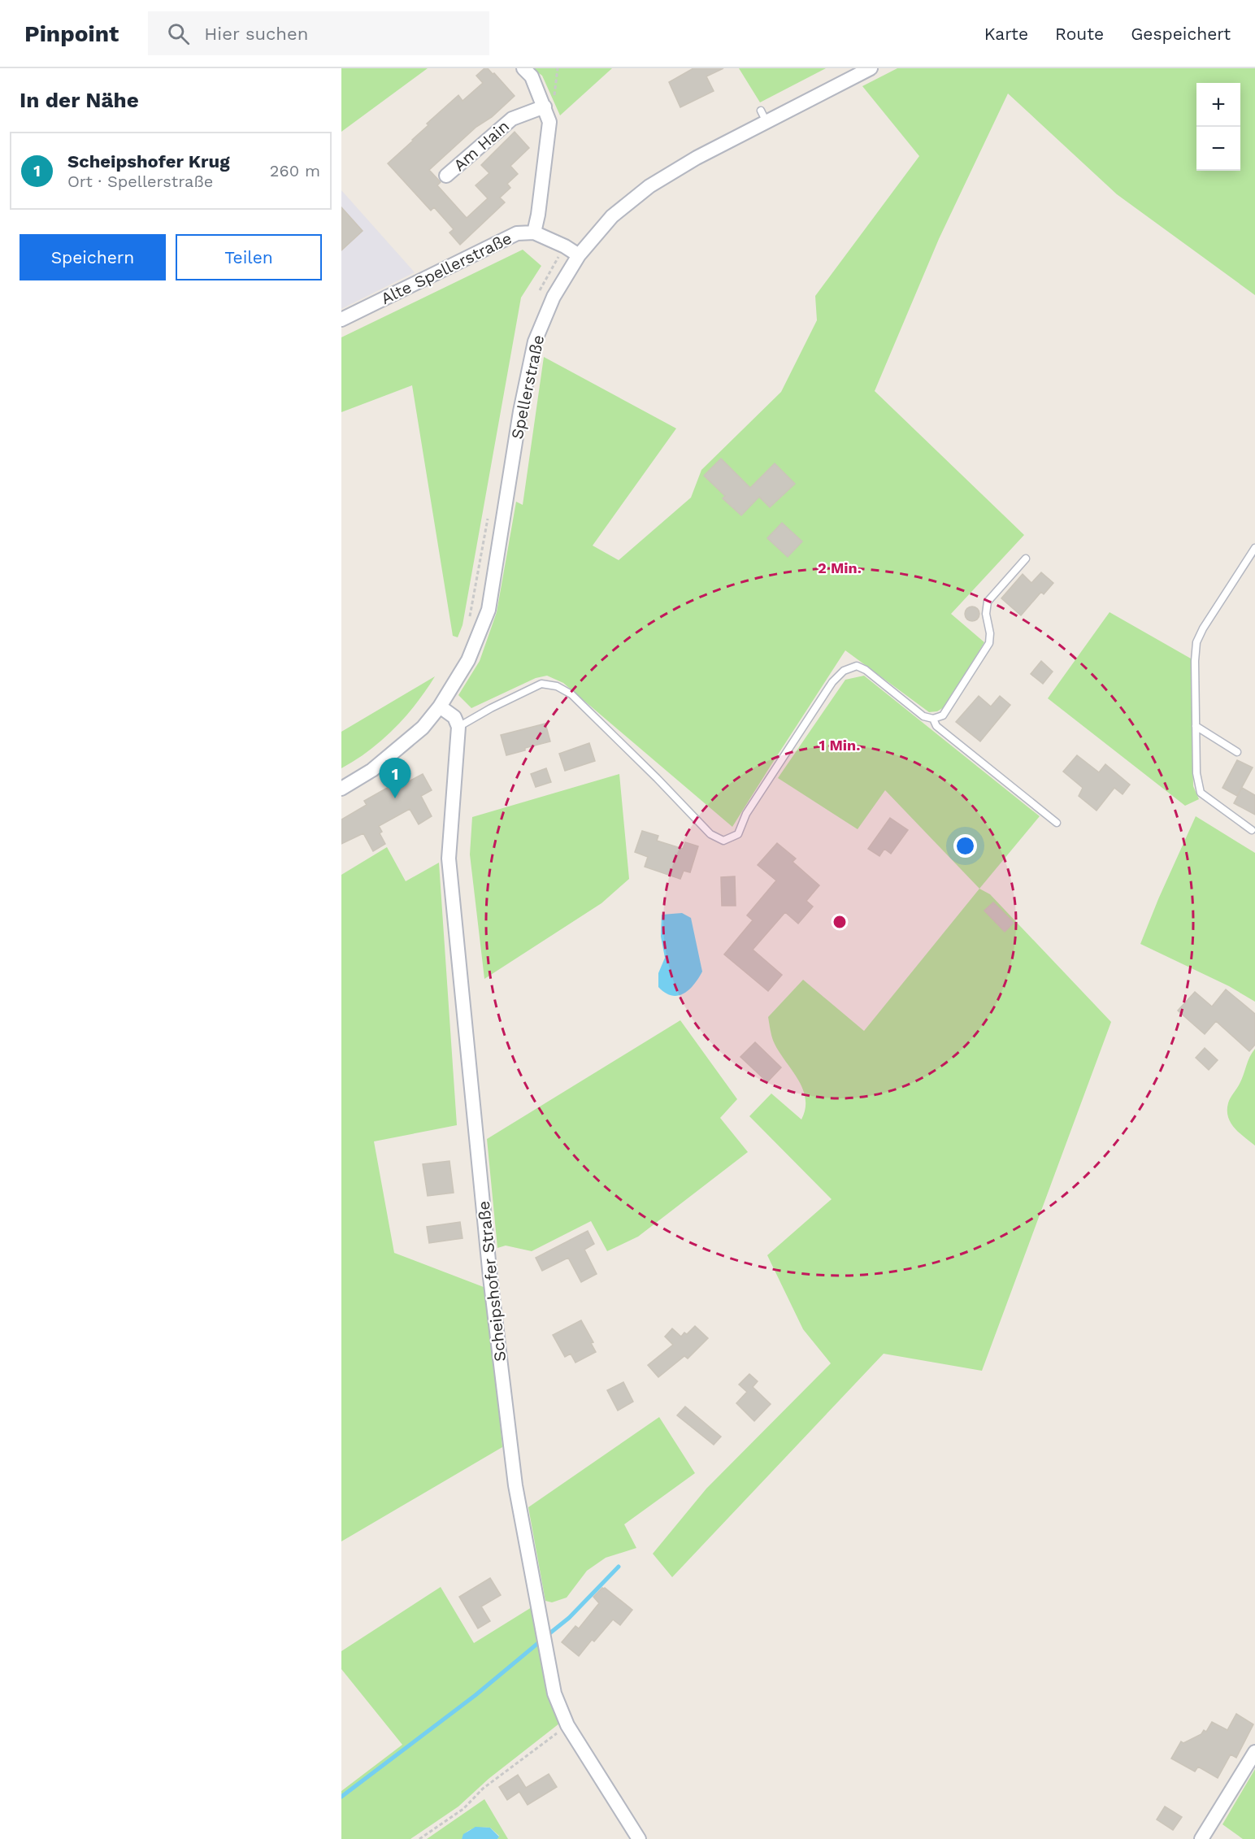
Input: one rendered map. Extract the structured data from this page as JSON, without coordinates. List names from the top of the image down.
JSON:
{
  "streets": {
    "street": [
      "Am Hain",
      "Alte Spellerstraße",
      "Spellerstraße",
      "Scheipshofer Straße"
    ]
  },
  "crossings": [
    ["Alte Spellerstraße", "Spellerstraße"]
  ],
  "page": {
    "header": "Pinpoint",
    "search": "Hier suchen",
    "nav": ["Karte", "Route", "Gespeichert"],
    "heading": "In der Nähe",
    "map_buttons": ["+", "−"],
    "list": [
      {
        "mark": "1",
        "name": "Scheipshofer Krug",
        "note": "Ort · Spellerstraße",
        "value": "260 m"
      }
    ],
    "buttons": ["Speichern", "Teilen"],
    "pins": "1"
  },
  "rings": ["2 Min.", "1 Min."]
}
